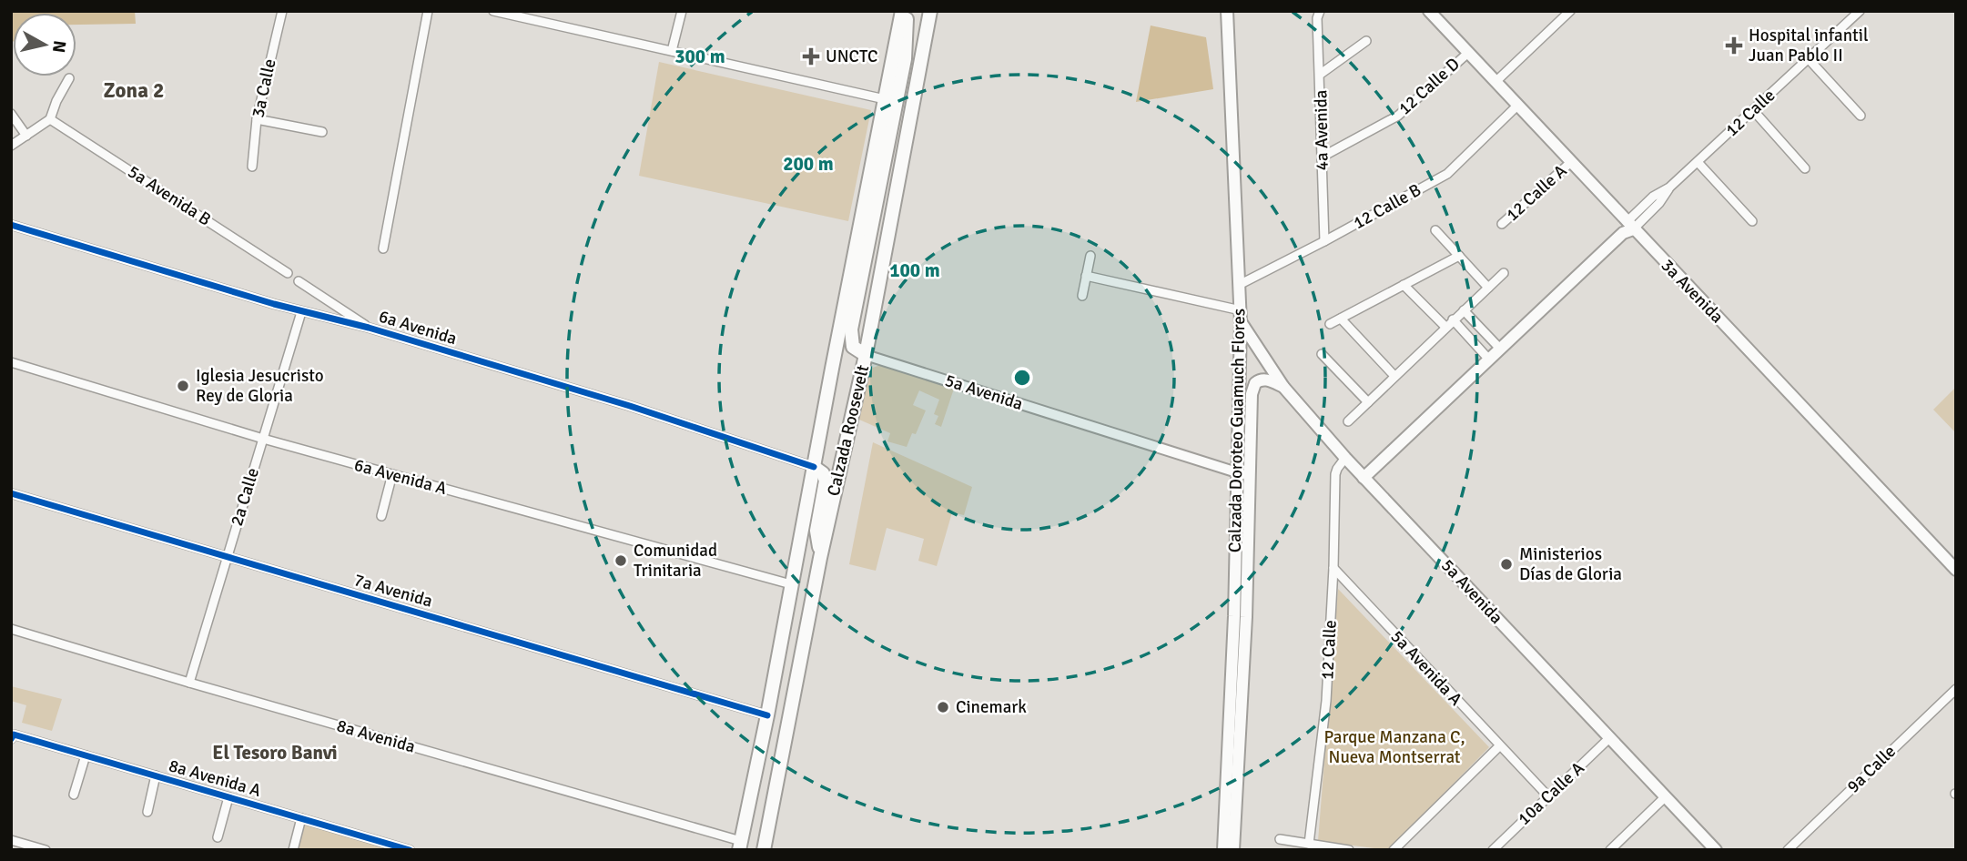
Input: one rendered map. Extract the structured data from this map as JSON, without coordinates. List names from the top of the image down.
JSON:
{
  "streets": {
    "highway": ["Calzada Roosevelt"],
    "main road": [
      "12 Calle",
      "3a Avenida",
      "5a Avenida",
      "Calzada Doroteo Guamuch Flores"
    ],
    "street": [
      "12 Calle D",
      "3a Calle",
      "4a Avenida",
      "12 Calle A",
      "5a Avenida B",
      "12 Calle B",
      "6a Avenida",
      "6a Avenida A",
      "2a Calle",
      "7a Avenida",
      "5a Avenida A",
      "8a Avenida",
      "9a Calle",
      "8a Avenida A",
      "10a Calle A"
    ]
  },
  "crossings": [
    ["12 Calle D", "4a Avenida"],
    ["12 Calle D", "3a Avenida"],
    ["12 Calle", "3a Avenida"],
    ["12 Calle", "5a Avenida"],
    ["12 Calle", "5a Avenida A"],
    ["4a Avenida", "12 Calle B"],
    ["12 Calle A", "3a Avenida"],
    ["12 Calle B", "3a Avenida"],
    ["12 Calle B", "Calzada Doroteo Guamuch Flores"],
    ["6a Avenida", "Calzada Roosevelt"],
    ["6a Avenida", "2a Calle"],
    ["5a Avenida", "Calzada Roosevelt"],
    ["5a Avenida", "Calzada Doroteo Guamuch Flores"],
    ["5a Avenida", "10a Calle A"],
    ["Calzada Roosevelt", "6a Avenida A"],
    ["Calzada Roosevelt", "7a Avenida"],
    ["Calzada Roosevelt", "8a Avenida"],
    ["6a Avenida A", "2a Calle"],
    ["2a Calle", "7a Avenida"],
    ["2a Calle", "8a Avenida"],
    ["5a Avenida A", "10a Calle A"]
  ],
  "districts": ["Zona 2", "El Tesoro Banvi"],
  "parks": ["Parque Manzana C, Nueva Montserrat"],
  "places": {
    "health": ["Hospital infantil Juan Pablo II", "UNCTC"],
    "other": [
      "Iglesia Jesucristo Rey de Gloria",
      "Comunidad Trinitaria",
      "Ministerios Días de Gloria",
      "Cinemark"
    ]
  },
  "north": "right",
  "rings": ["300 m", "200 m", "100 m"]
}
